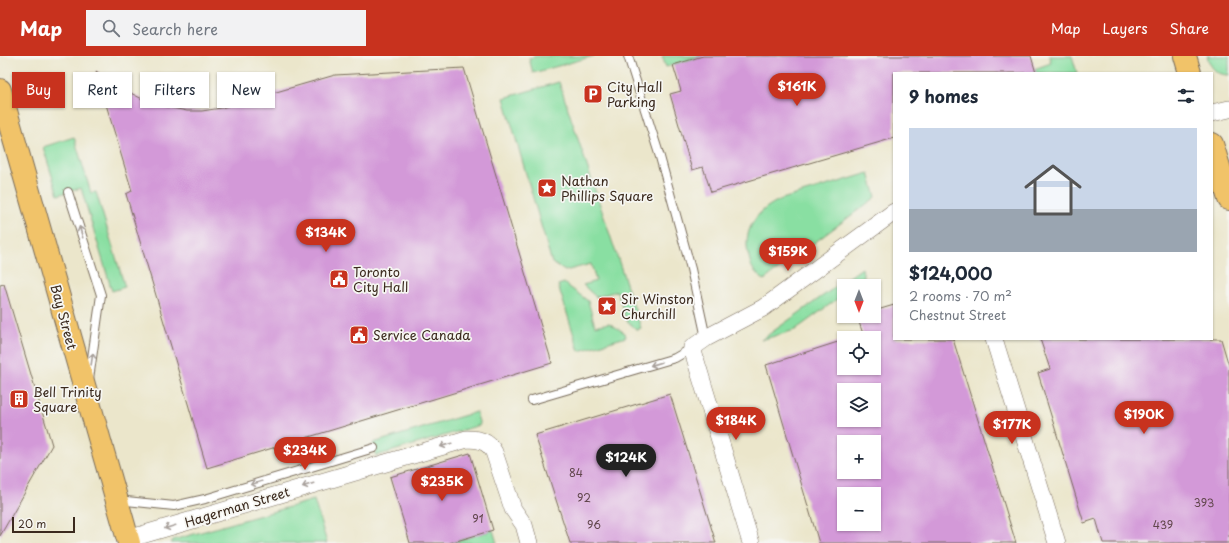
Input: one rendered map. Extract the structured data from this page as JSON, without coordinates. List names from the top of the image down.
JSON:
{
  "streets": {
    "main road": ["Bay Street"],
    "street": ["Hagerman Street"]
  },
  "crossings": [
    ["Bay Street", "Hagerman Street"]
  ],
  "one_way": ["Hagerman Street"],
  "places": {
    "parking": ["City Hall Parking"],
    "place": ["Nathan Phillips Square", "Sir Winston Churchill"],
    "public building": ["Toronto City Hall", "Service Canada"],
    "building": ["Bell Trinity Square"]
  },
  "house_numbers": [
    "84",
    "92",
    "393",
    "91",
    "96",
    "439"
  ],
  "scale_bar": "20 m",
  "north": "bottom",
  "page": {
    "header": "Map",
    "search": "Search here",
    "nav": ["Map", "Layers", "Share"],
    "chip": [
      "Buy",
      "Rent",
      "Filters",
      "New"
    ],
    "heading": "9 homes",
    "price": [
      "$161K",
      "$134K",
      "$159K",
      "$190K",
      "$184K",
      "$177K",
      "$234K",
      "$124K",
      "$235K"
    ],
    "list": [
      {
        "name": "$124,000",
        "note": "2 rooms · 70 m² · Chestnut Street"
      }
    ],
    "map_buttons": ["+", "−"],
    "scale": "20 m"
  }
}
